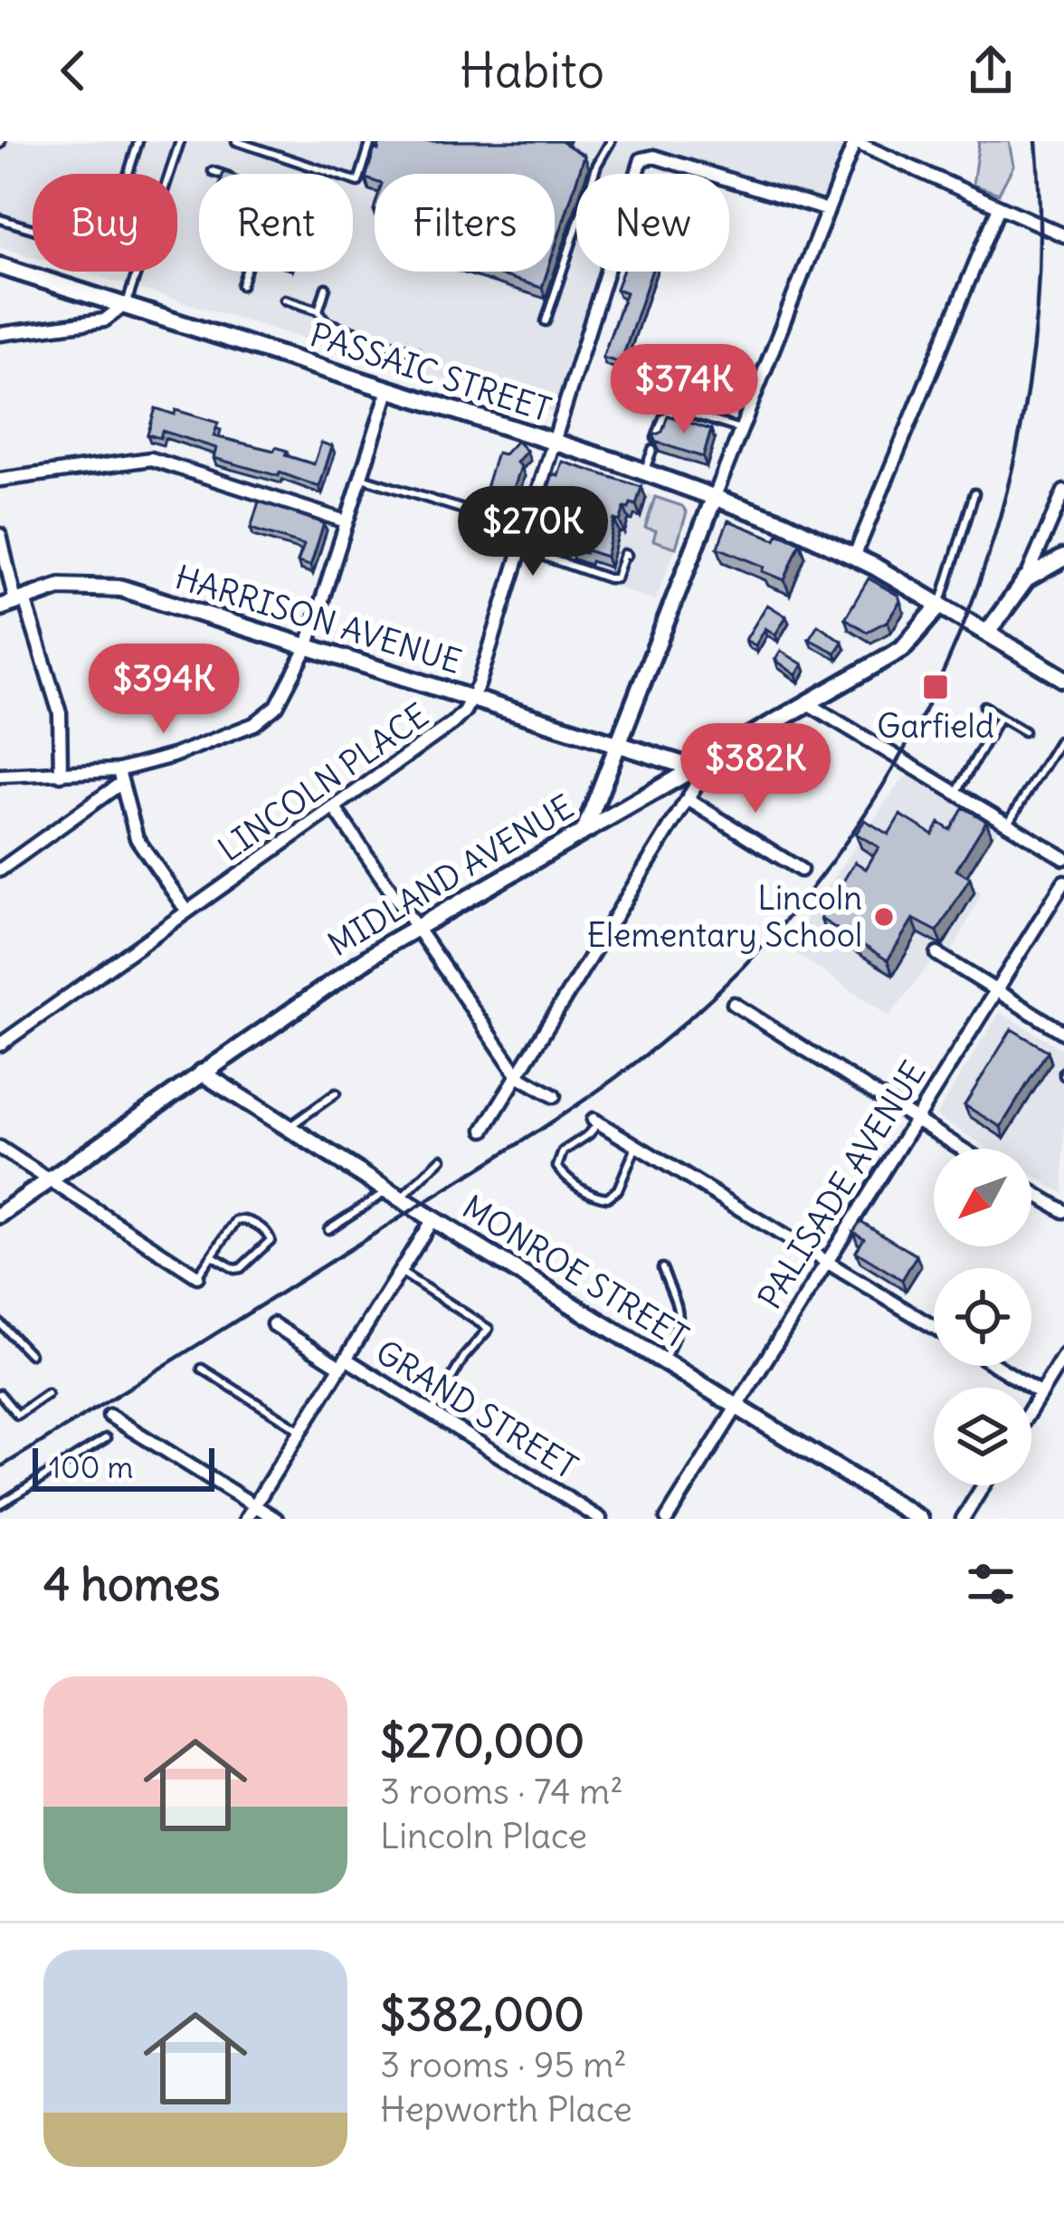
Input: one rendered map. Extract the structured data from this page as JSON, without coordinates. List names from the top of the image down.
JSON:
{
  "streets": {
    "street": [
      "PASSAIC STREET",
      "HARRISON AVENUE",
      "LINCOLN PLACE",
      "MIDLAND AVENUE",
      "PALISADE AVENUE",
      "MONROE STREET",
      "GRAND STREET"
    ]
  },
  "crossings": [
    ["PASSAIC STREET", "LINCOLN PLACE"],
    ["PASSAIC STREET", "MIDLAND AVENUE"],
    ["HARRISON AVENUE", "LINCOLN PLACE"],
    ["HARRISON AVENUE", "MIDLAND AVENUE"],
    ["MIDLAND AVENUE", "MONROE STREET"],
    ["PALISADE AVENUE", "MONROE STREET"]
  ],
  "places": {
    "transit": ["Garfield"],
    "other": ["Lincoln Elementary School"]
  },
  "scale_bar": "100 m",
  "north": "bottom left",
  "page": {
    "header": "Habito",
    "chip": [
      "Buy",
      "Rent",
      "Filters",
      "New"
    ],
    "price": [
      "$374K",
      "$270K",
      "$394K",
      "$382K"
    ],
    "scale": "100 m",
    "heading": "4 homes",
    "list": [
      {
        "name": "$270,000",
        "note": "3 rooms · 74 m² · Lincoln Place"
      },
      {
        "name": "$382,000",
        "note": "3 rooms · 95 m² · Hepworth Place"
      }
    ]
  }
}
